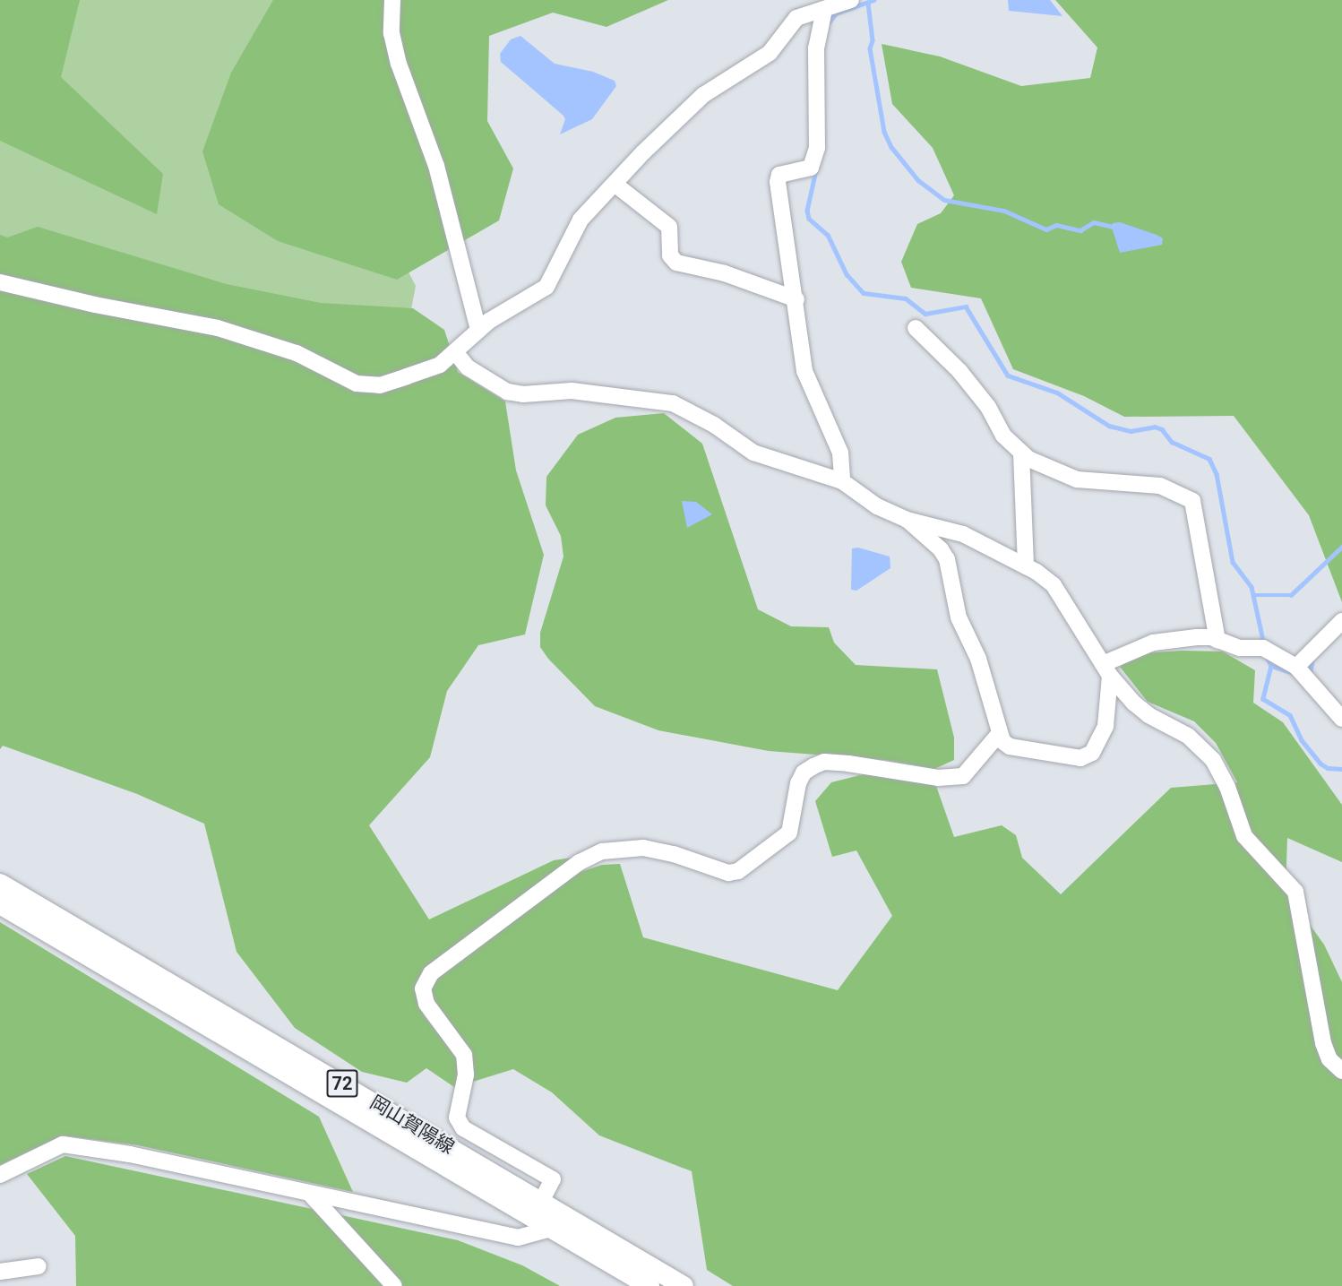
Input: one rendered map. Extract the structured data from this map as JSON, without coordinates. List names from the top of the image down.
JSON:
{
  "streets": {
    "main road": ["72", "岡山賀陽線"]
  }
}
